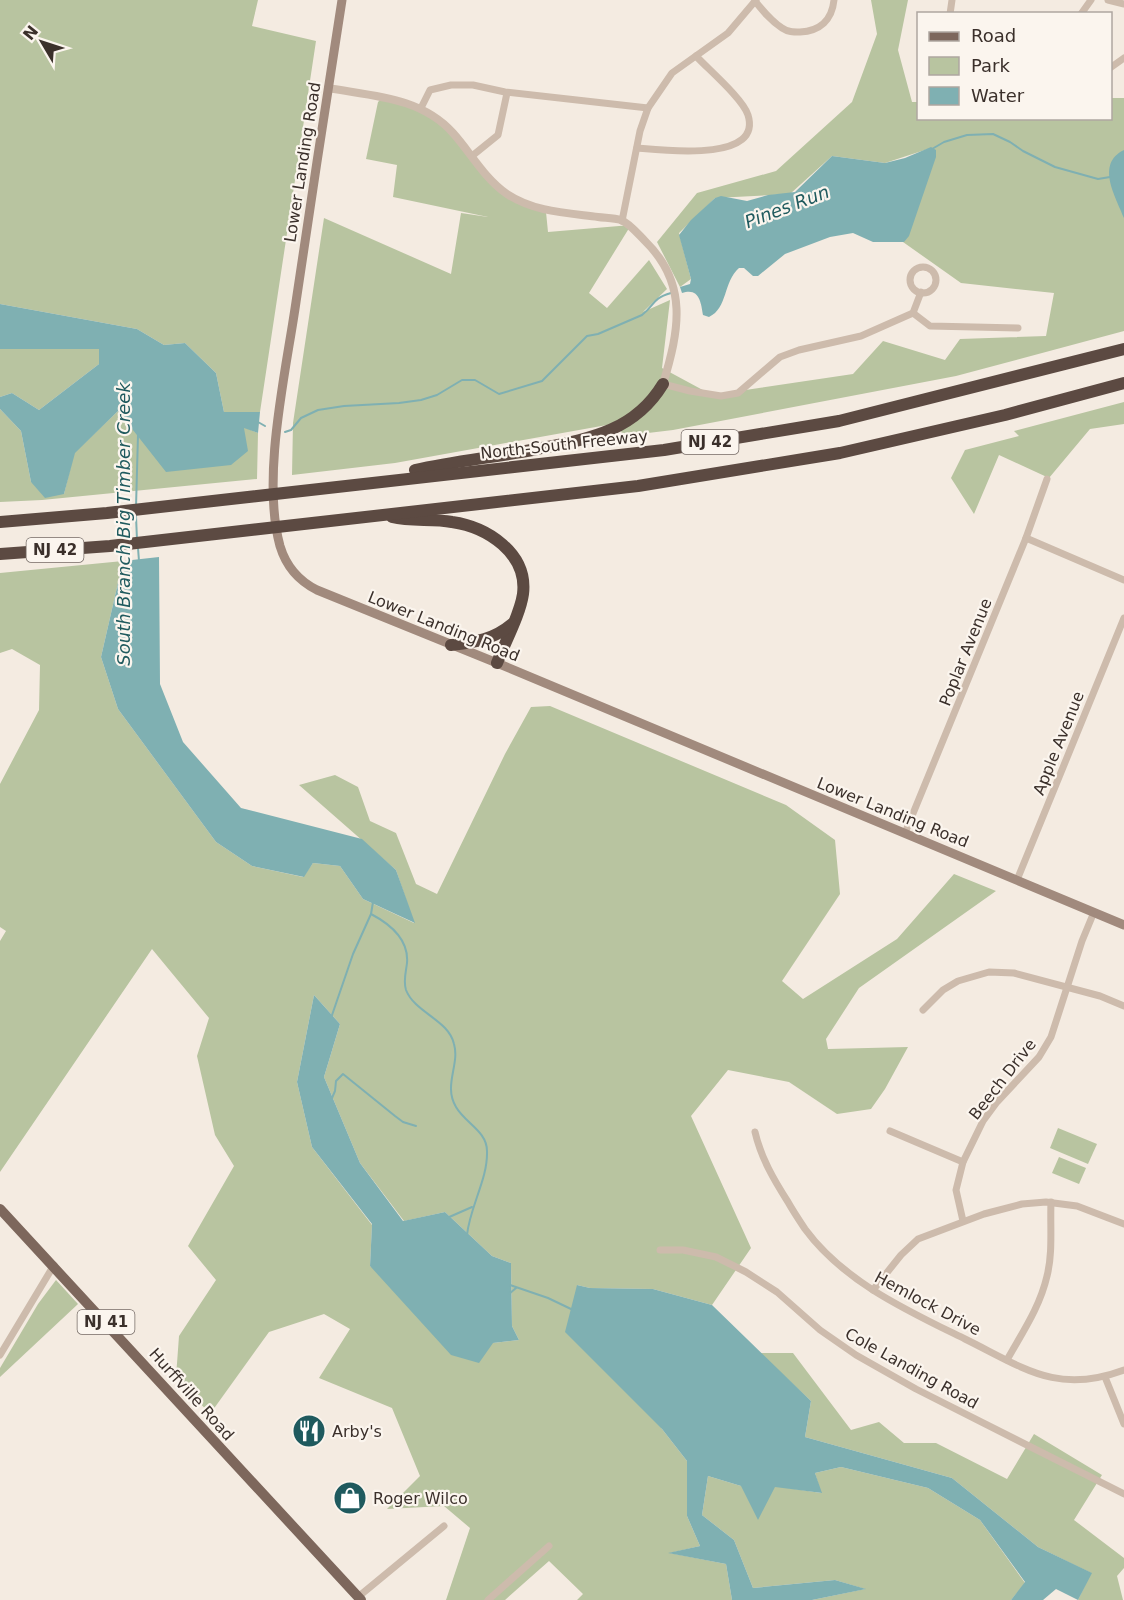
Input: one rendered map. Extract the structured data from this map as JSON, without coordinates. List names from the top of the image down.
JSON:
{
  "streets": {
    "highway": ["NJ 42", "North-South Freeway"],
    "main road": ["Lower Landing Road", "NJ 41", "Hurffville Road"],
    "street": [
      "Poplar Avenue",
      "Apple Avenue",
      "Beech Drive",
      "Hemlock Drive",
      "Cole Landing Road"
    ]
  },
  "crossings": [
    ["Lower Landing Road", "Poplar Avenue"],
    ["Lower Landing Road", "Apple Avenue"],
    ["Lower Landing Road", "Beech Drive"]
  ],
  "water": ["Pines Run", "South Branch Big Timber Creek"],
  "places": {
    "restaurant": ["Arby's"],
    "shop": ["Roger Wilco"]
  },
  "legend": ["Road", "Park", "Water"],
  "north": "top left"
}
